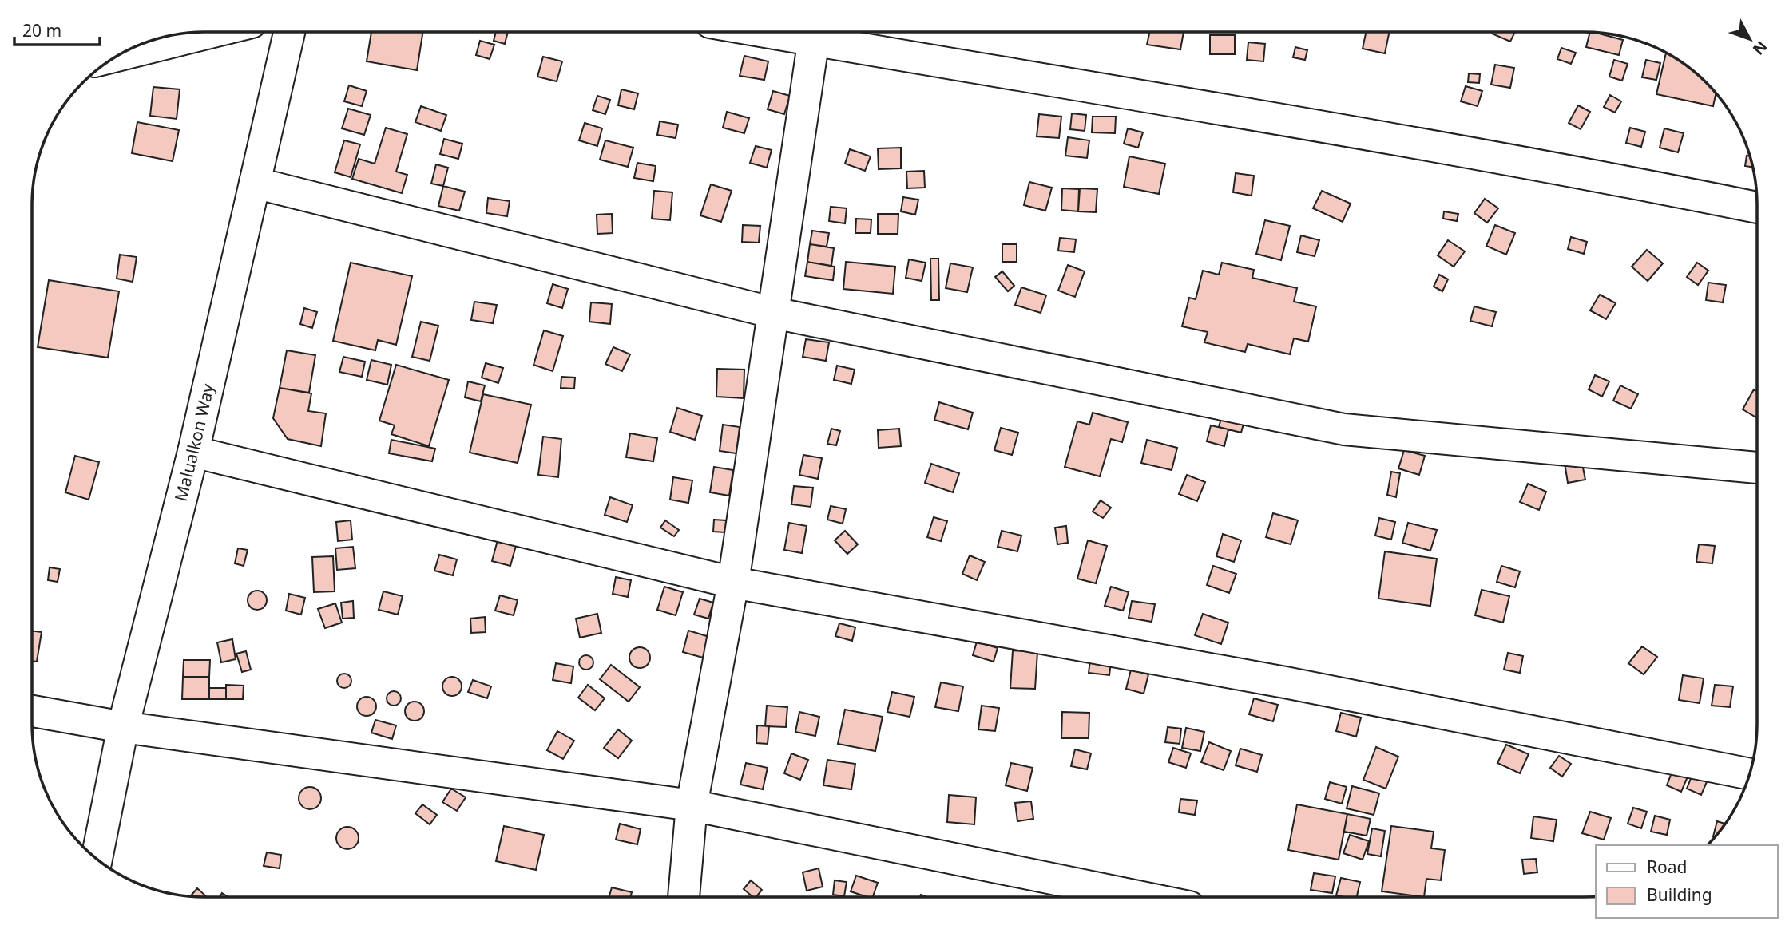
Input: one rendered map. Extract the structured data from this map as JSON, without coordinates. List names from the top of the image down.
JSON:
{
  "streets": {
    "street": ["Malualkon Way"]
  },
  "legend": ["Road", "Building"],
  "scale_bar": "20 m",
  "north": "bottom right"
}
